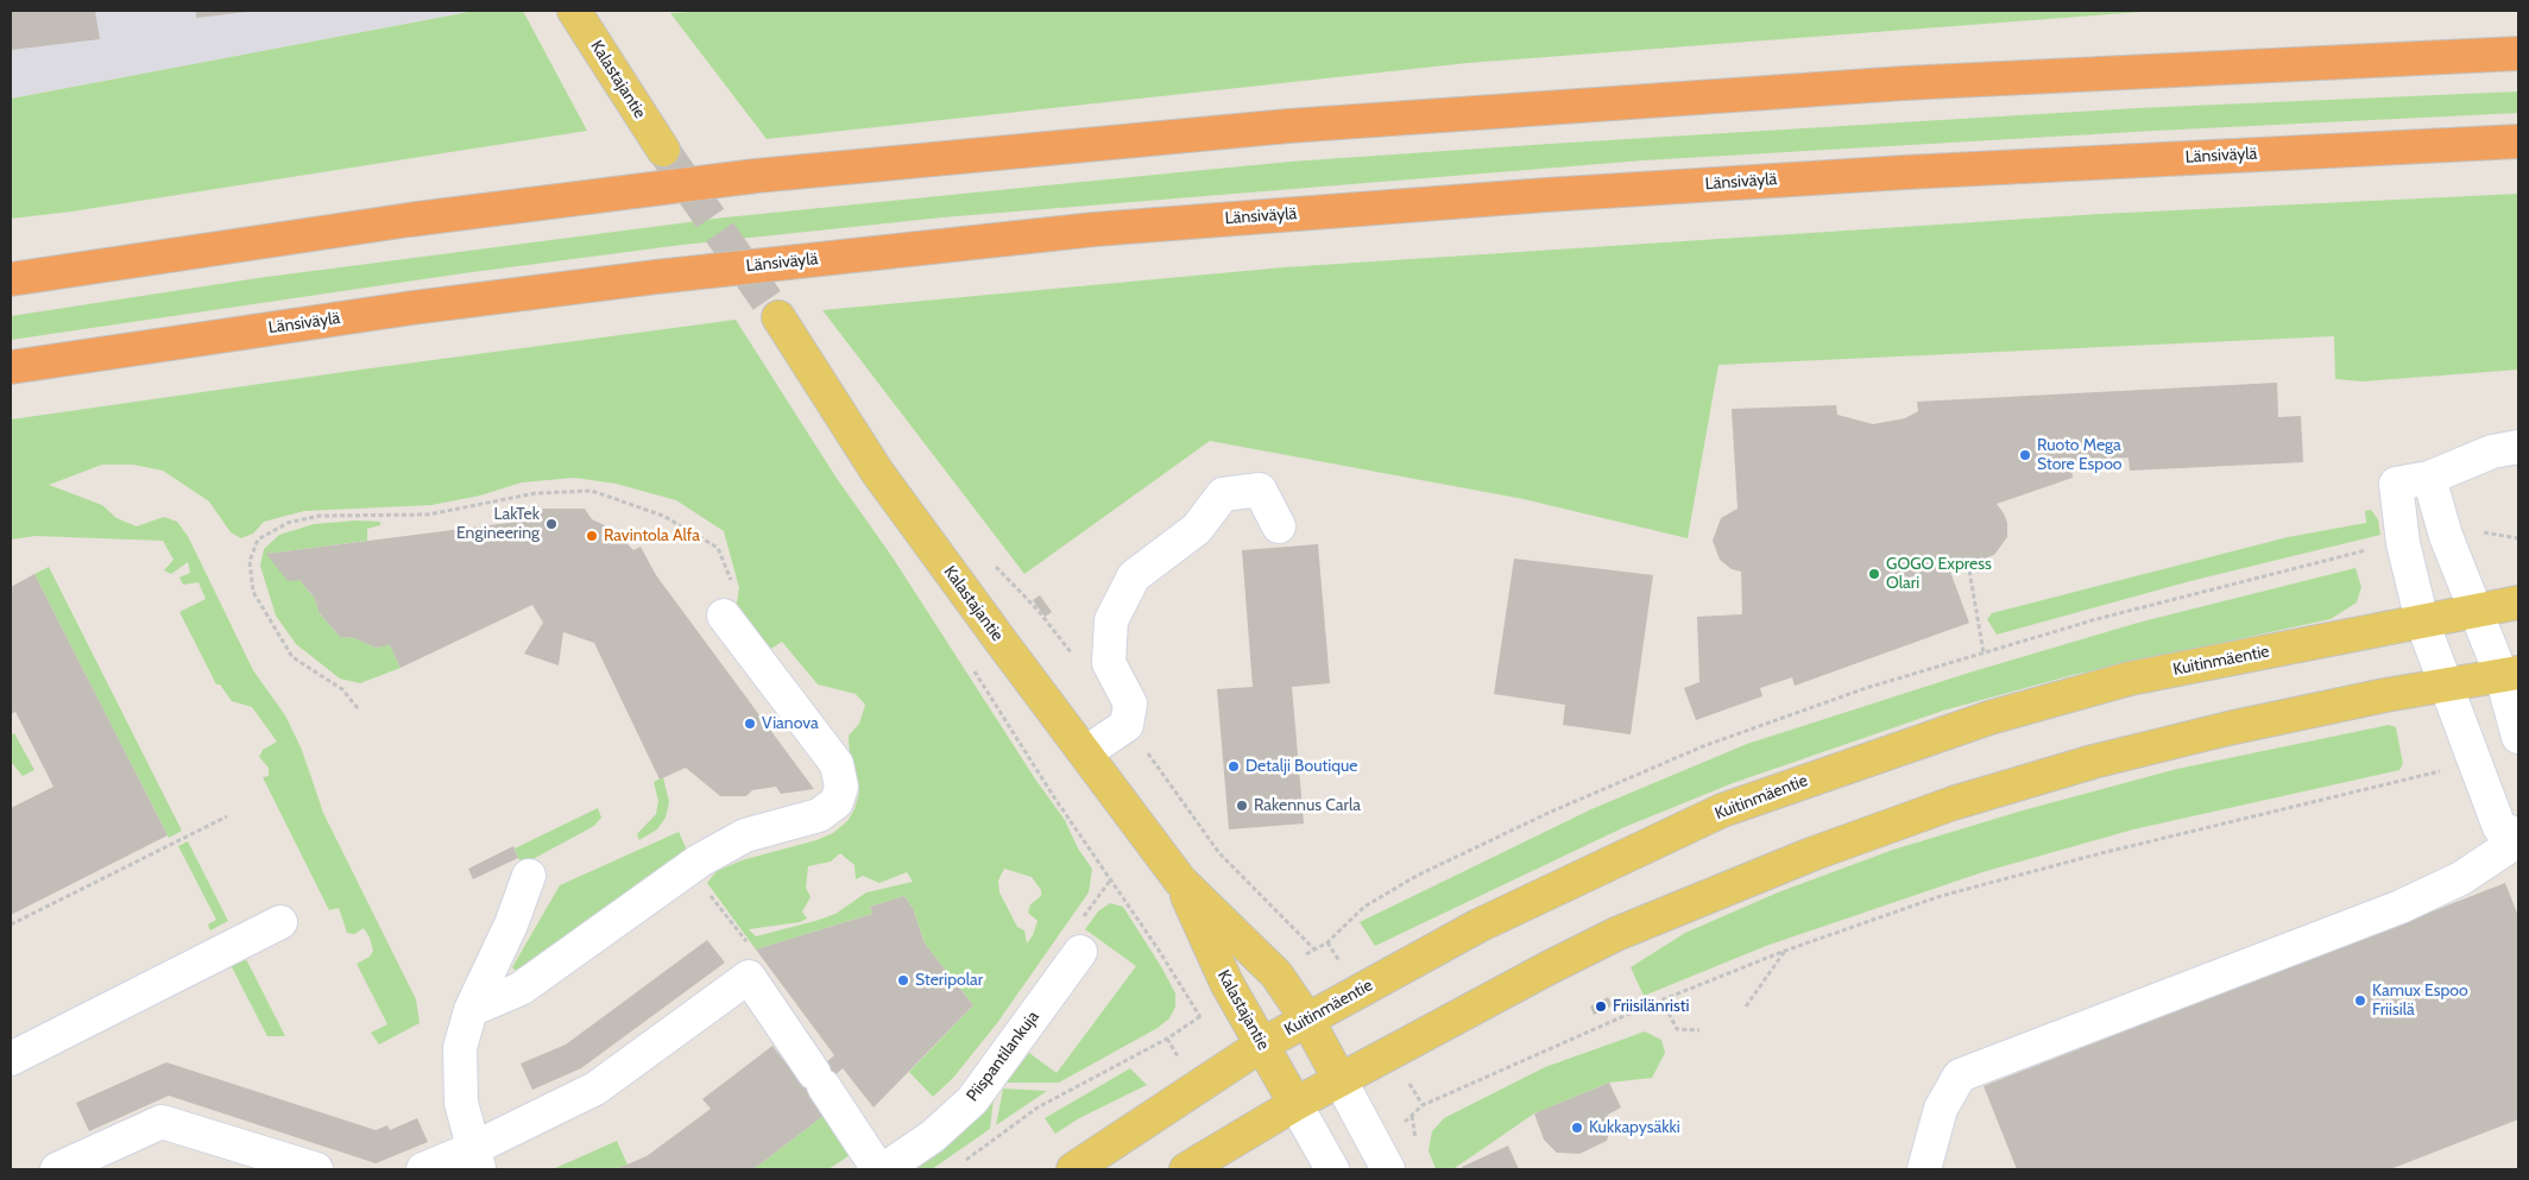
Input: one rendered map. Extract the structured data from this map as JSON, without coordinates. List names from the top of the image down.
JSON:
{
  "streets": {
    "highway": ["Länsiväylä"],
    "main road": ["Kalastajantie", "Kuitinmäentie"],
    "street": ["Piispantilankuja"]
  },
  "crossings": [
    ["Kalastajantie", "Kuitinmäentie"]
  ],
  "places": [
    "Ruoto Mega Store Espoo",
    "LakTek Engineering",
    "Ravintola Alfa",
    "GOGO Express Olari",
    "Vianova",
    "Detalji Boutique",
    "Rakennus Carla",
    "Steripolar",
    "Kamux Espoo Friisilä",
    "Friisilänristi",
    "Kukkapysäkki"
  ]
}
